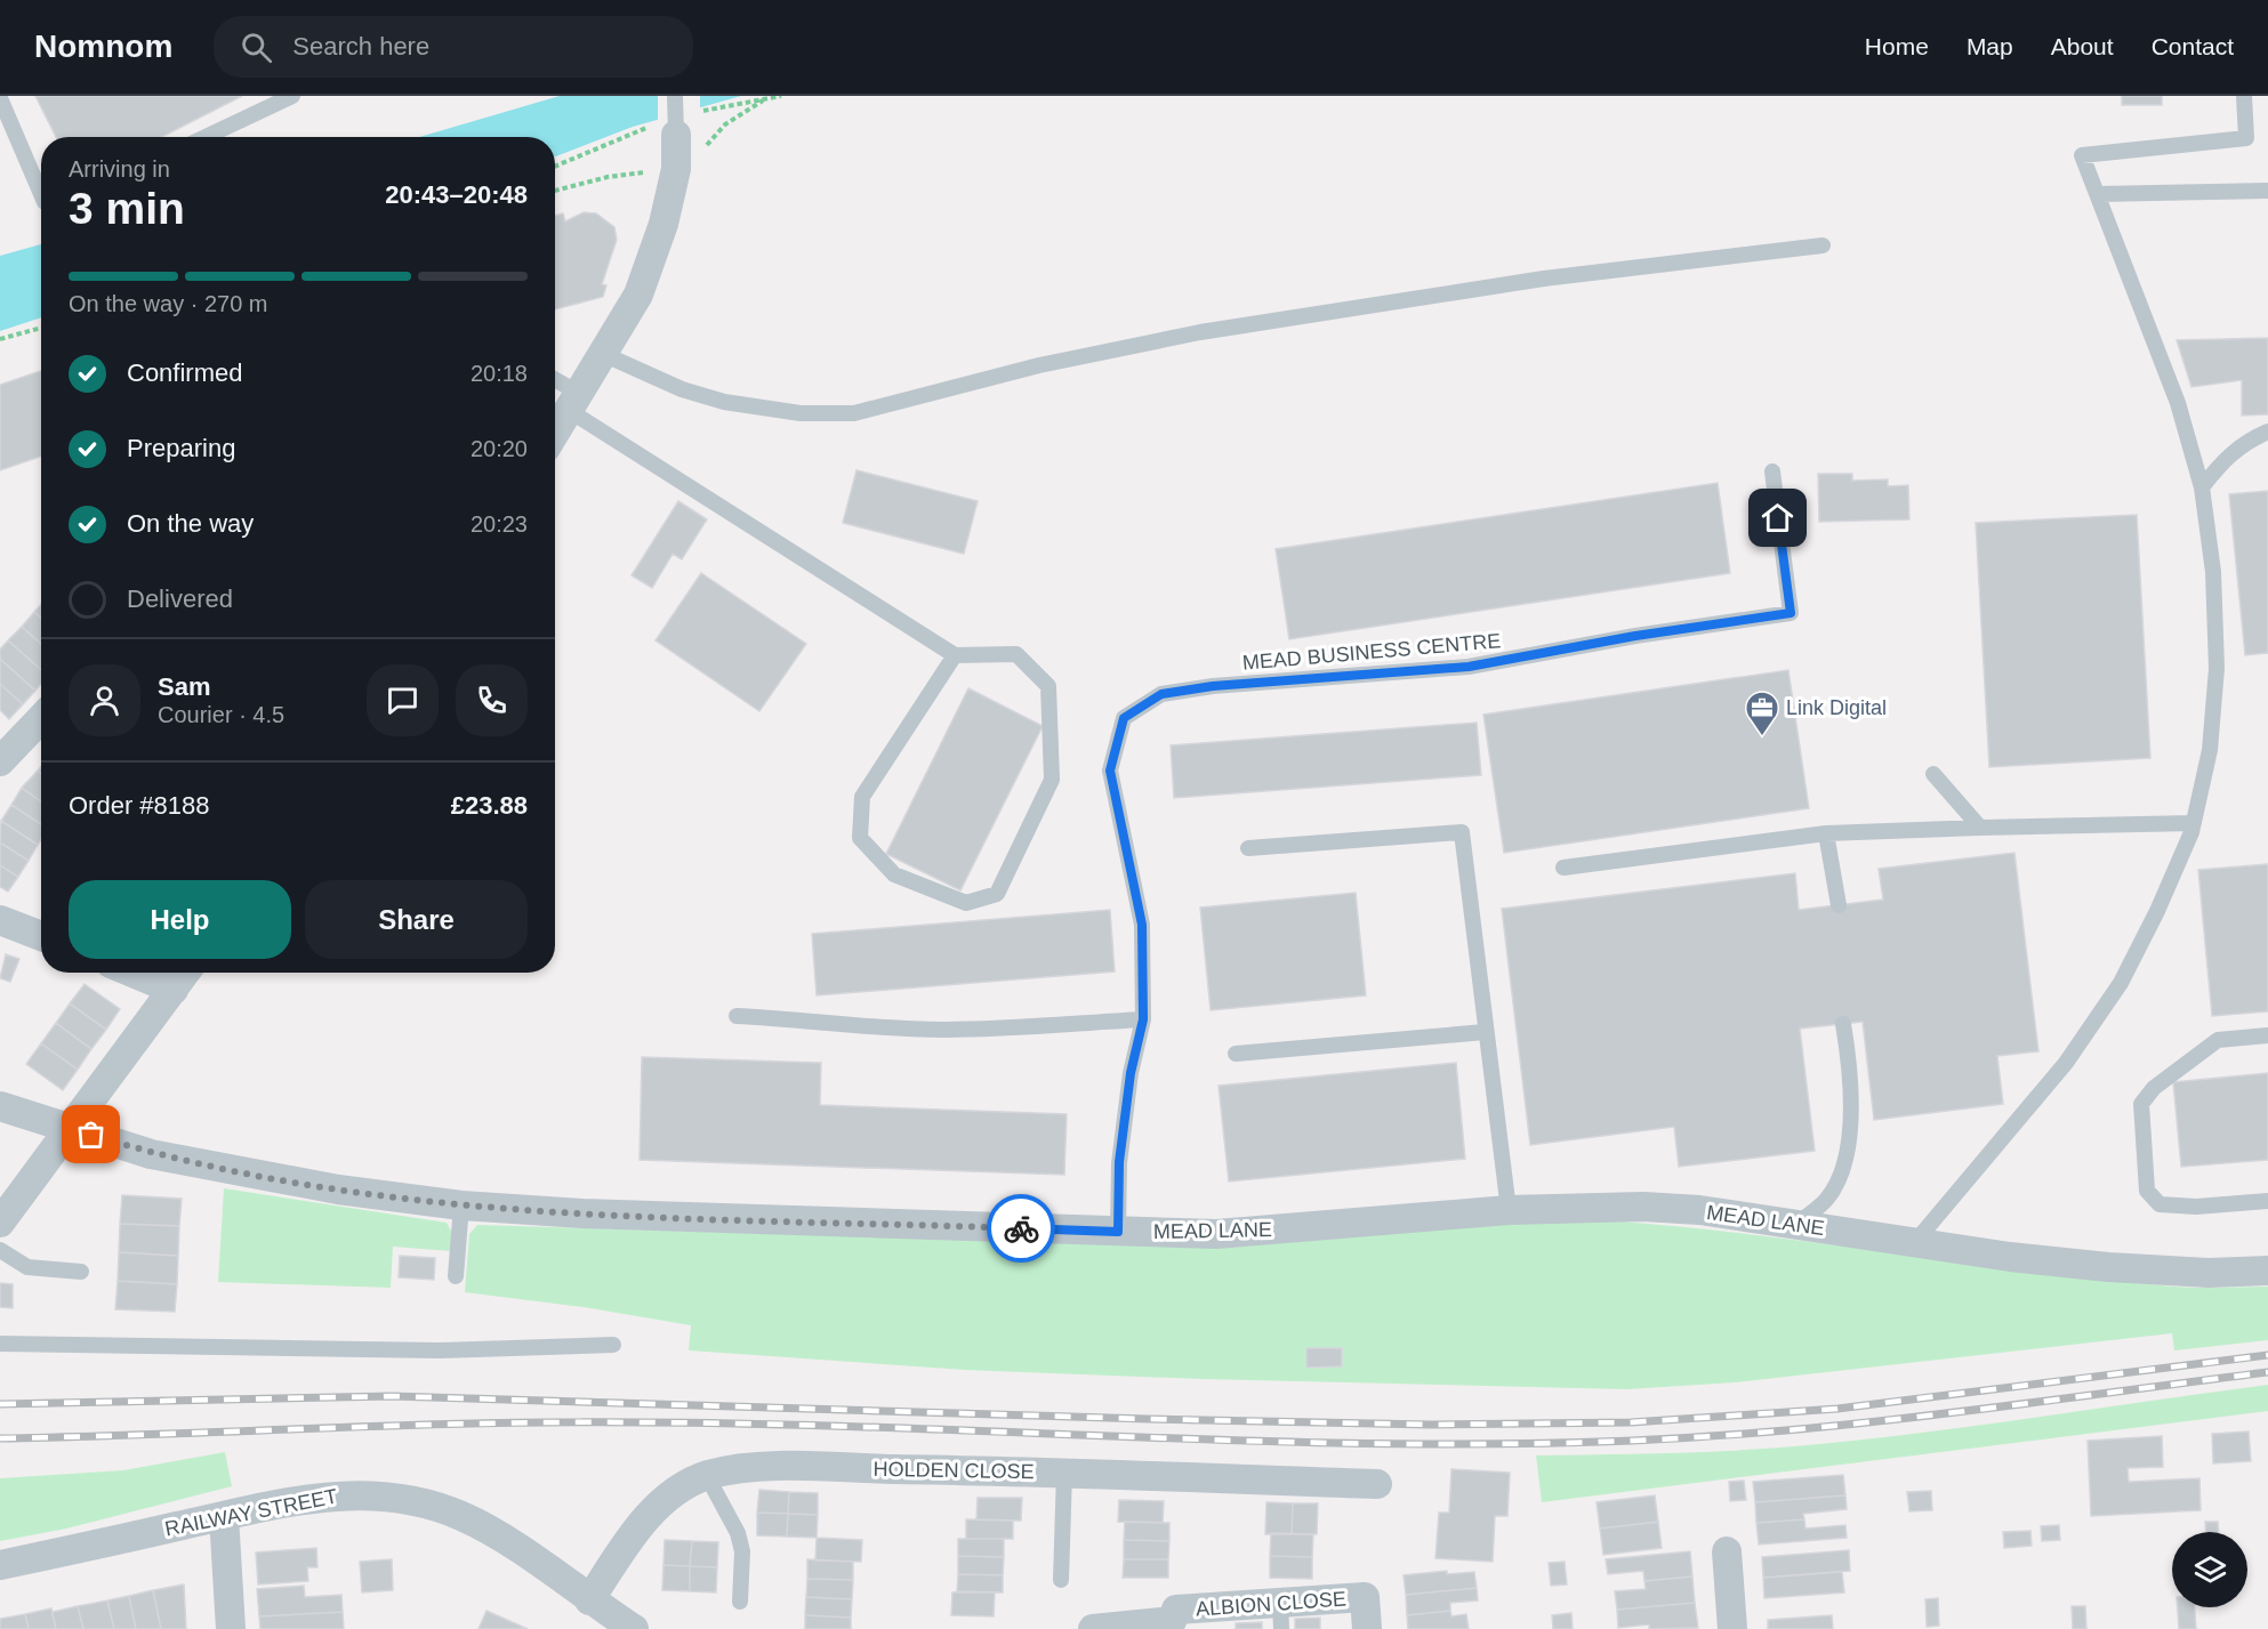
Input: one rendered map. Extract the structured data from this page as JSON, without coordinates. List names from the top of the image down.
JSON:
{
  "streets": {
    "street": [
      "MEAD LANE",
      "HOLDEN CLOSE",
      "RAILWAY STREET",
      "ALBION CLOSE"
    ],
    "lane": ["MEAD BUSINESS CENTRE"]
  },
  "crossings": [
    ["MEAD BUSINESS CENTRE", "MEAD LANE"],
    ["HOLDEN CLOSE", "RAILWAY STREET"]
  ],
  "places": {
    "office": ["Link Digital"]
  },
  "page": {
    "header": "Nomnom",
    "search": "Search here",
    "nav": [
      "Home",
      "Map",
      "About",
      "Contact"
    ],
    "heading": ["3 min", "Arriving in", "20:43–20:48"],
    "panel": [
      "Sam",
      "Courier · 4.5",
      "Order #8188",
      "£23.88"
    ],
    "bar": "On the way · 270 m",
    "list": [
      ["Confirmed", "20:18"],
      ["Preparing", "20:20"],
      ["On the way", "20:23"],
      "Delivered"
    ],
    "buttons": ["Help", "Share"]
  }
}
